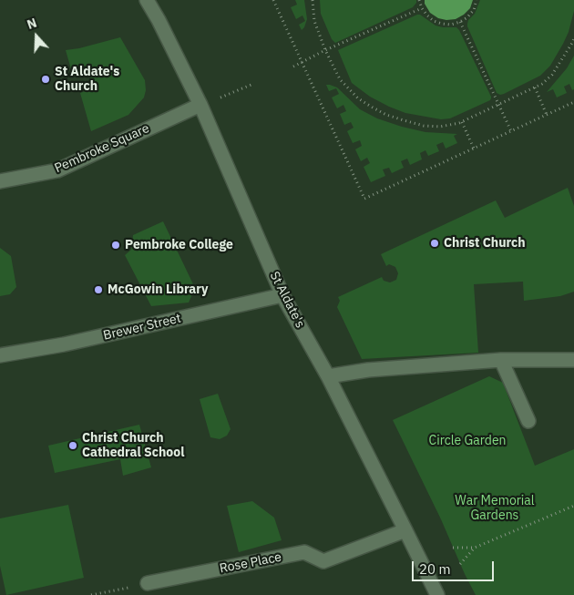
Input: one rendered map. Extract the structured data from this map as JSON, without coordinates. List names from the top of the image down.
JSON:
{
  "streets": {
    "street": [
      "Pembroke Square",
      "St Aldate's",
      "Brewer Street",
      "Rose Place"
    ]
  },
  "crossings": [
    ["Pembroke Square", "St Aldate's"],
    ["St Aldate's", "Brewer Street"],
    ["St Aldate's", "Rose Place"]
  ],
  "parks": ["Circle Garden", "War Memorial Gardens"],
  "places": [
    "St Aldate's Church",
    "Christ Church",
    "Pembroke College",
    "McGowin Library",
    "Christ Church Cathedral School"
  ],
  "scale_bar": "20 m",
  "north": "top"
}
